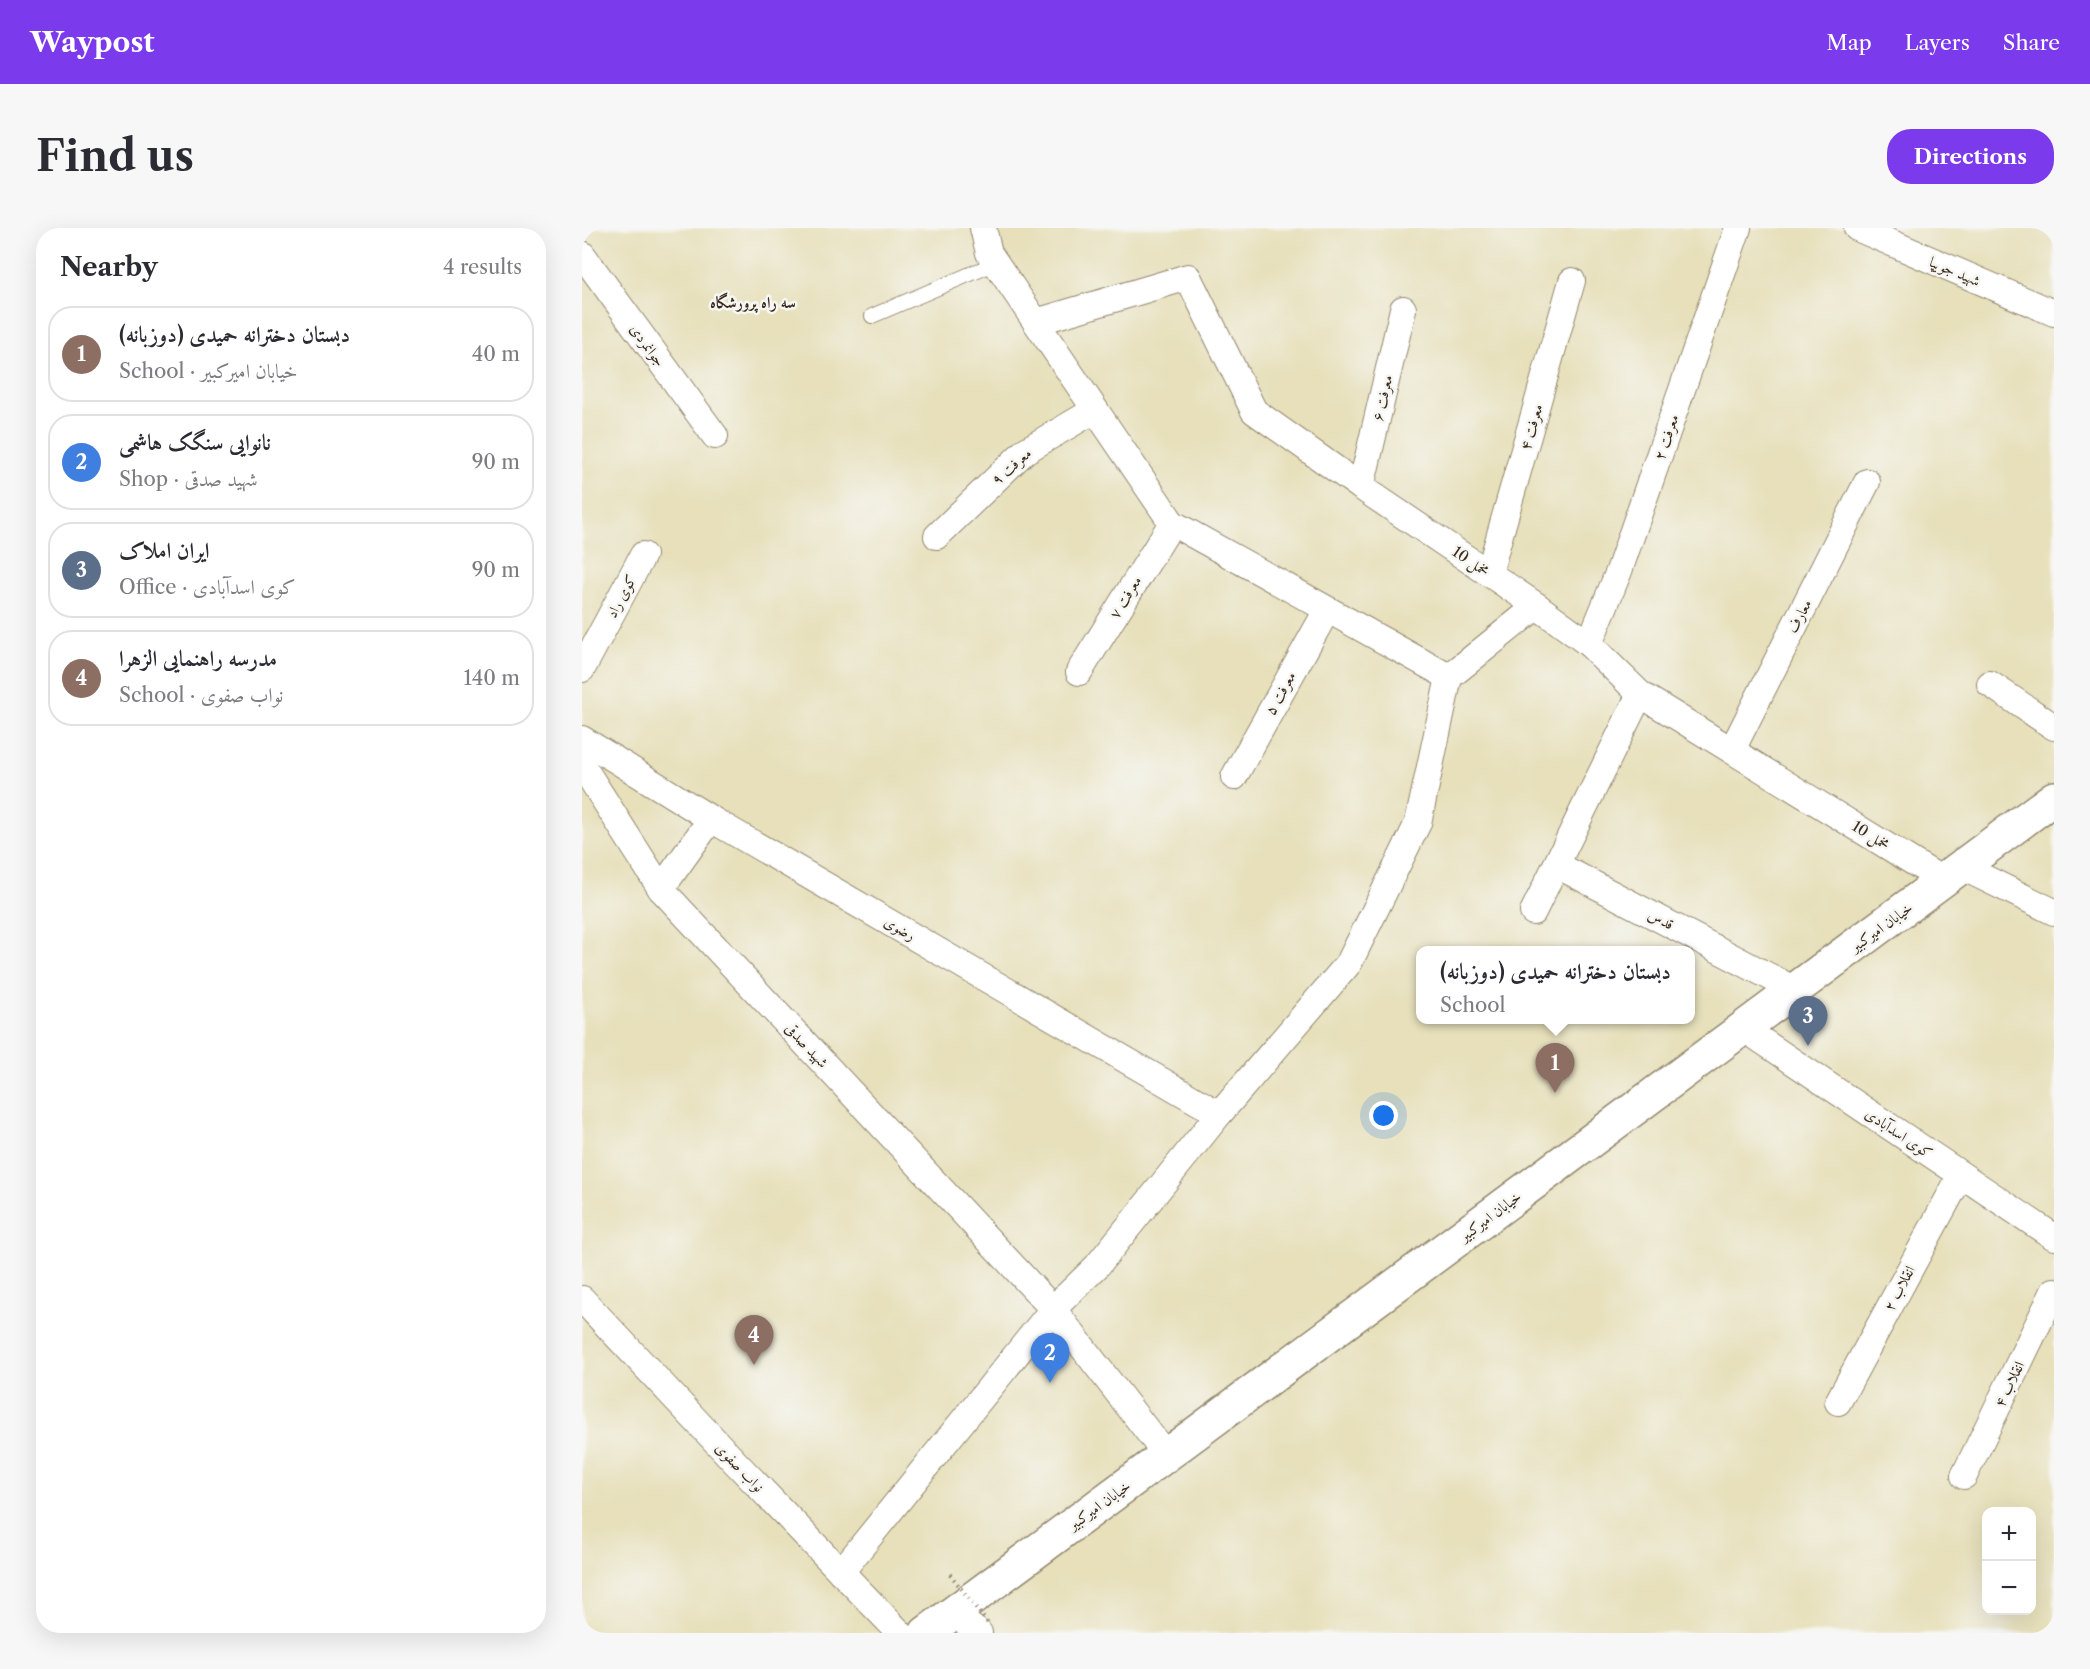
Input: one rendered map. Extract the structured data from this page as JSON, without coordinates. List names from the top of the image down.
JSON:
{
  "streets": {
    "main road": ["خیابان امیرکبیر"],
    "street": [
      "شهید جویپا",
      "جوانمردی",
      "معرفت ۶",
      "معرفت ۴",
      "معرفت ۲",
      "معرفت ۹",
      "مخمل 10",
      "کوی راد",
      "معرفت ۷",
      "معارف",
      "معرفت ۵",
      "قدس",
      "رضوی",
      "شهید صدقی",
      "کوی اسدآبادی",
      "انقلاب ۲",
      "انقلاب ۴",
      "نواب صفوی"
    ]
  },
  "crossings": [
    ["معرفت ۶", "مخمل 10"],
    ["معرفت ۴", "مخمل 10"],
    ["معرفت ۲", "مخمل 10"],
    ["مخمل 10", "معارف"],
    ["مخمل 10", "خیابان امیرکبیر"],
    ["قدس", "خیابان امیرکبیر"],
    ["خیابان امیرکبیر", "شهید صدقی"],
    ["خیابان امیرکبیر", "کوی اسدآبادی"],
    ["کوی اسدآبادی", "انقلاب ۲"]
  ],
  "districts": ["سه راه پرورشگاه"],
  "page": {
    "header": "Waypost",
    "nav": ["Map", "Layers", "Share"],
    "buttons": "Directions",
    "title": "Find us",
    "heading": ["Nearby", "4 results"],
    "list": [
      {
        "mark": "1",
        "name": "دبستان دخترانه حمیدی (دوزبانه)",
        "note": "School · خیابان امیرکبیر",
        "value": "40 m"
      },
      {
        "mark": "2",
        "name": "نانوایی سنگک هاشمی",
        "note": "Shop · شهید صدقی",
        "value": "90 m"
      },
      {
        "mark": "3",
        "name": "ایران املاک",
        "note": "Office · کوی اسدآبادی",
        "value": "90 m"
      },
      {
        "mark": "4",
        "name": "مدرسه راهنمایی الزهرا",
        "note": "School · نواب صفوی",
        "value": "140 m"
      }
    ],
    "popup": ["دبستان دخترانه حمیدی (دوزبانه)", "School"],
    "pins": [
      "3",
      "1",
      "4",
      "2"
    ],
    "map_buttons": ["+", "−"]
  }
}
